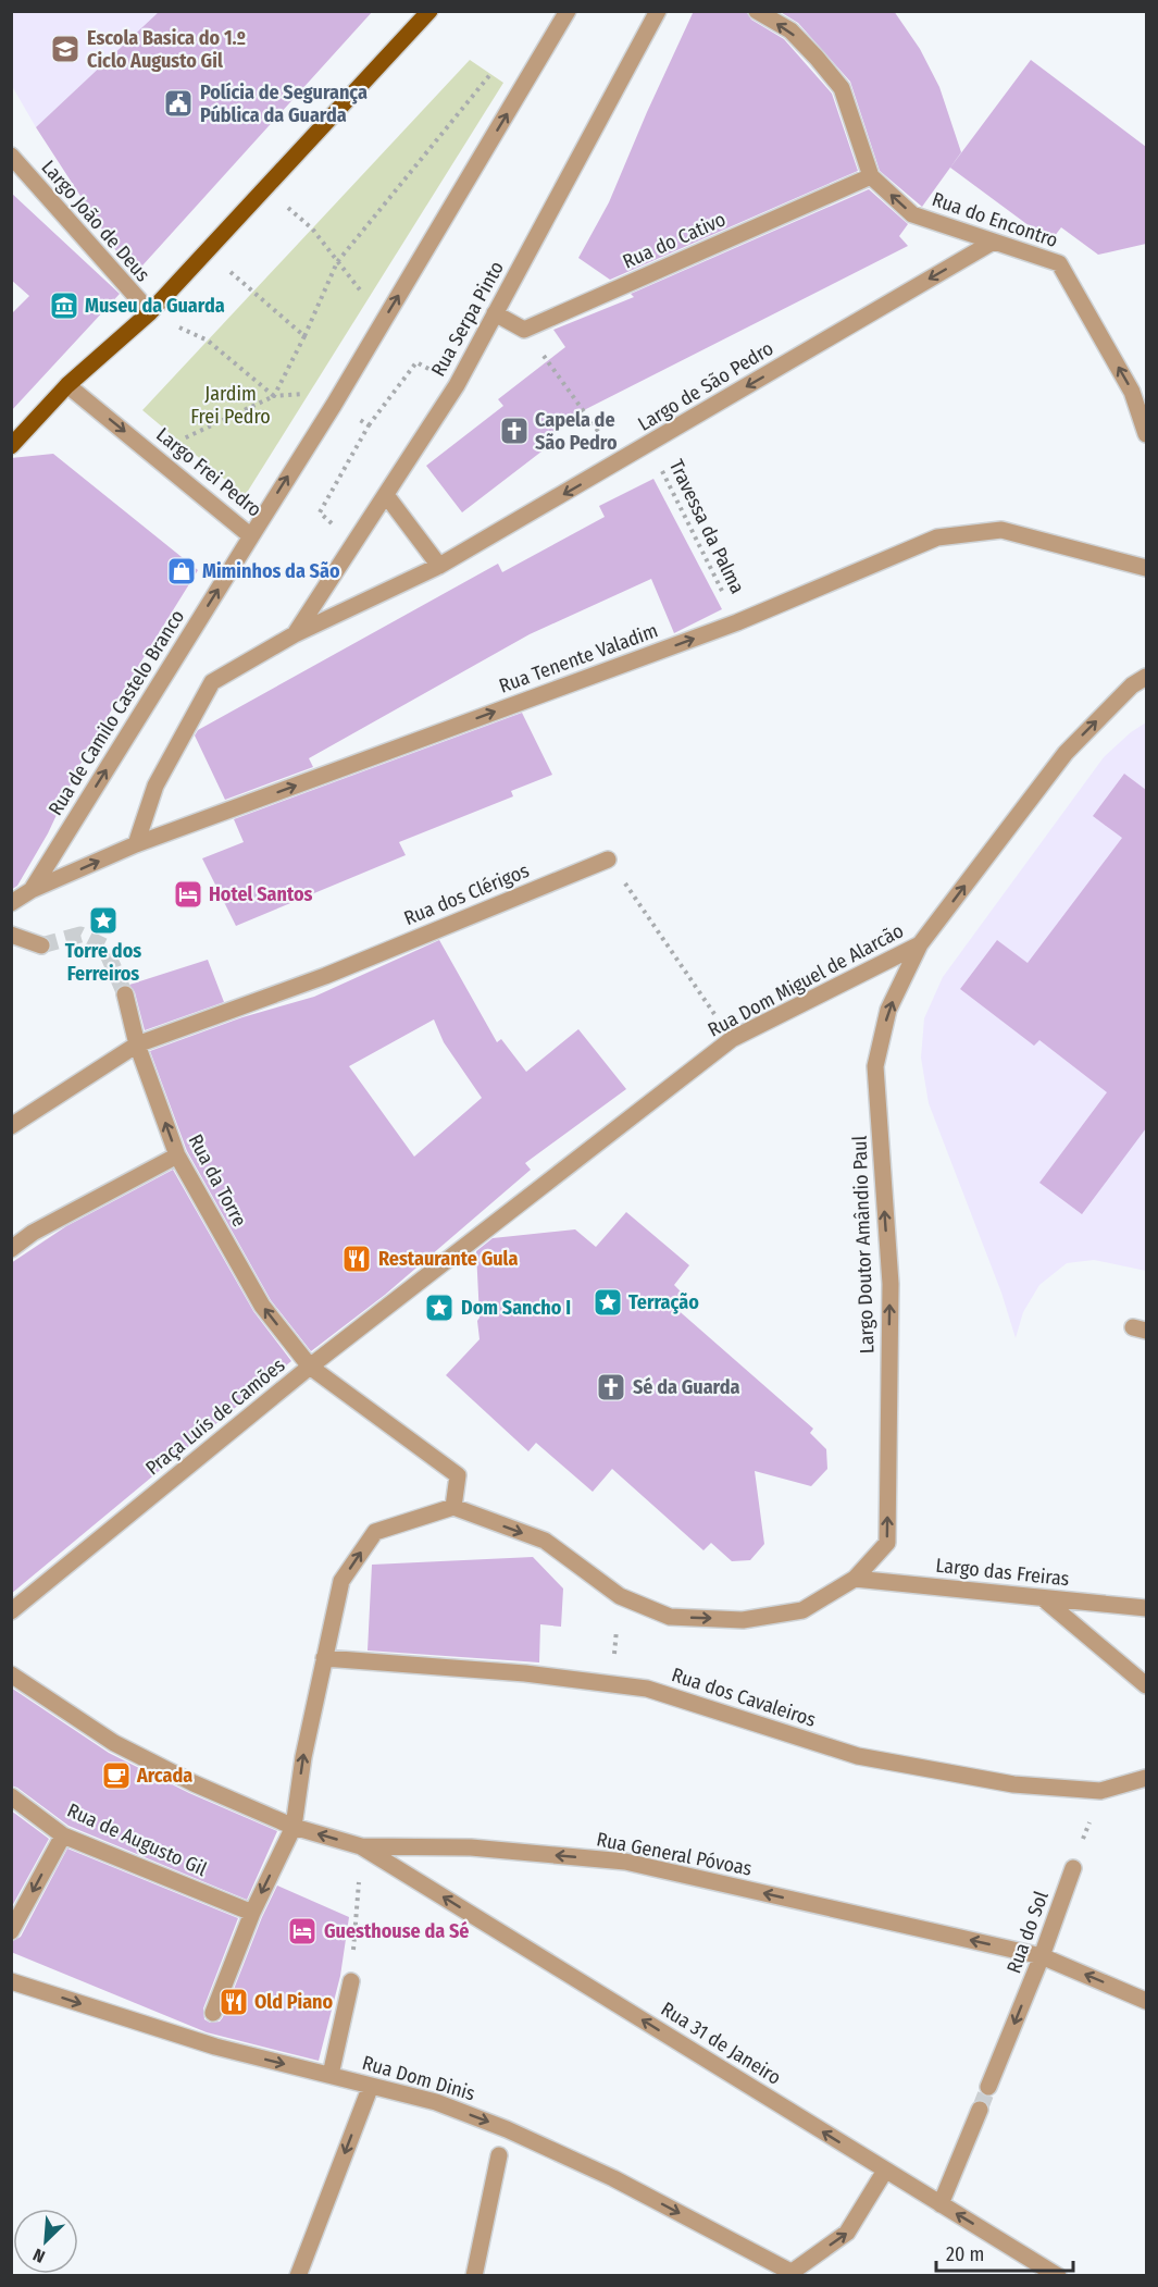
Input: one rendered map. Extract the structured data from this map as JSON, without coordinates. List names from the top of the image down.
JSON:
{
  "streets": {
    "street": [
      "Rua do Encontro",
      "Largo João de Deus",
      "Rua do Cativo",
      "Rua Serpa Pinto",
      "Largo de São Pedro",
      "Largo Frei Pedro",
      "Rua Tenente Valadim",
      "Rua de Camilo Castelo Branco",
      "Rua dos Clérigos",
      "Rua Dom Miguel de Alarcão",
      "Rua da Torre",
      "Largo Doutor Amândio Paul",
      "Praça Luís de Camões",
      "Largo das Freiras",
      "Rua dos Cavaleiros",
      "Rua de Augusto Gil",
      "Rua General Póvoas",
      "Rua do Sol",
      "Rua 31 de Janeiro",
      "Rua Dom Dinis"
    ],
    "path": ["Travessa da Palma"]
  },
  "crossings": [
    ["Rua do Encontro", "Rua do Cativo"],
    ["Rua do Encontro", "Largo de São Pedro"],
    ["Rua Serpa Pinto", "Largo de São Pedro"],
    ["Largo de São Pedro", "Travessa da Palma"],
    ["Largo de São Pedro", "Rua Tenente Valadim"],
    ["Largo Frei Pedro", "Rua de Camilo Castelo Branco"],
    ["Travessa da Palma", "Rua Tenente Valadim"],
    ["Rua Tenente Valadim", "Rua de Camilo Castelo Branco"],
    ["Rua dos Clérigos", "Rua da Torre"],
    ["Rua Dom Miguel de Alarcão", "Rua da Torre"],
    ["Rua Dom Miguel de Alarcão", "Largo Doutor Amândio Paul"],
    ["Rua Dom Miguel de Alarcão", "Praça Luís de Camões"],
    ["Rua da Torre", "Praça Luís de Camões"],
    ["Largo Doutor Amândio Paul", "Largo das Freiras"],
    ["Rua General Póvoas", "Rua do Sol"],
    ["Rua General Póvoas", "Rua 31 de Janeiro"]
  ],
  "one_way": [
    "Rua do Encontro",
    "Largo de São Pedro",
    "Rua Tenente Valadim",
    "Rua de Camilo Castelo Branco",
    "Rua da Torre",
    "Largo Doutor Amândio Paul",
    "Rua General Póvoas",
    "Rua do Sol",
    "Rua 31 de Janeiro",
    "Rua Dom Dinis"
  ],
  "parks": ["Jardim Frei Pedro"],
  "places": {
    "school or university": ["Escola Basica do 1.º Ciclo Augusto Gil"],
    "public building": ["Polícia de Segurança Pública da Guarda"],
    "museum": ["Museu da Guarda"],
    "church": ["Capela de São Pedro", "Sé da Guarda"],
    "shop": ["Miminhos da São"],
    "hotel": ["Hotel Santos", "Guesthouse da Sé"],
    "place": ["Torre dos Ferreiros", "Terração", "Dom Sancho I"],
    "restaurant": ["Restaurante Gula", "Old Piano"],
    "cafe": ["Arcada"]
  },
  "scale_bar": "20 m",
  "north": "bottom left"
}
